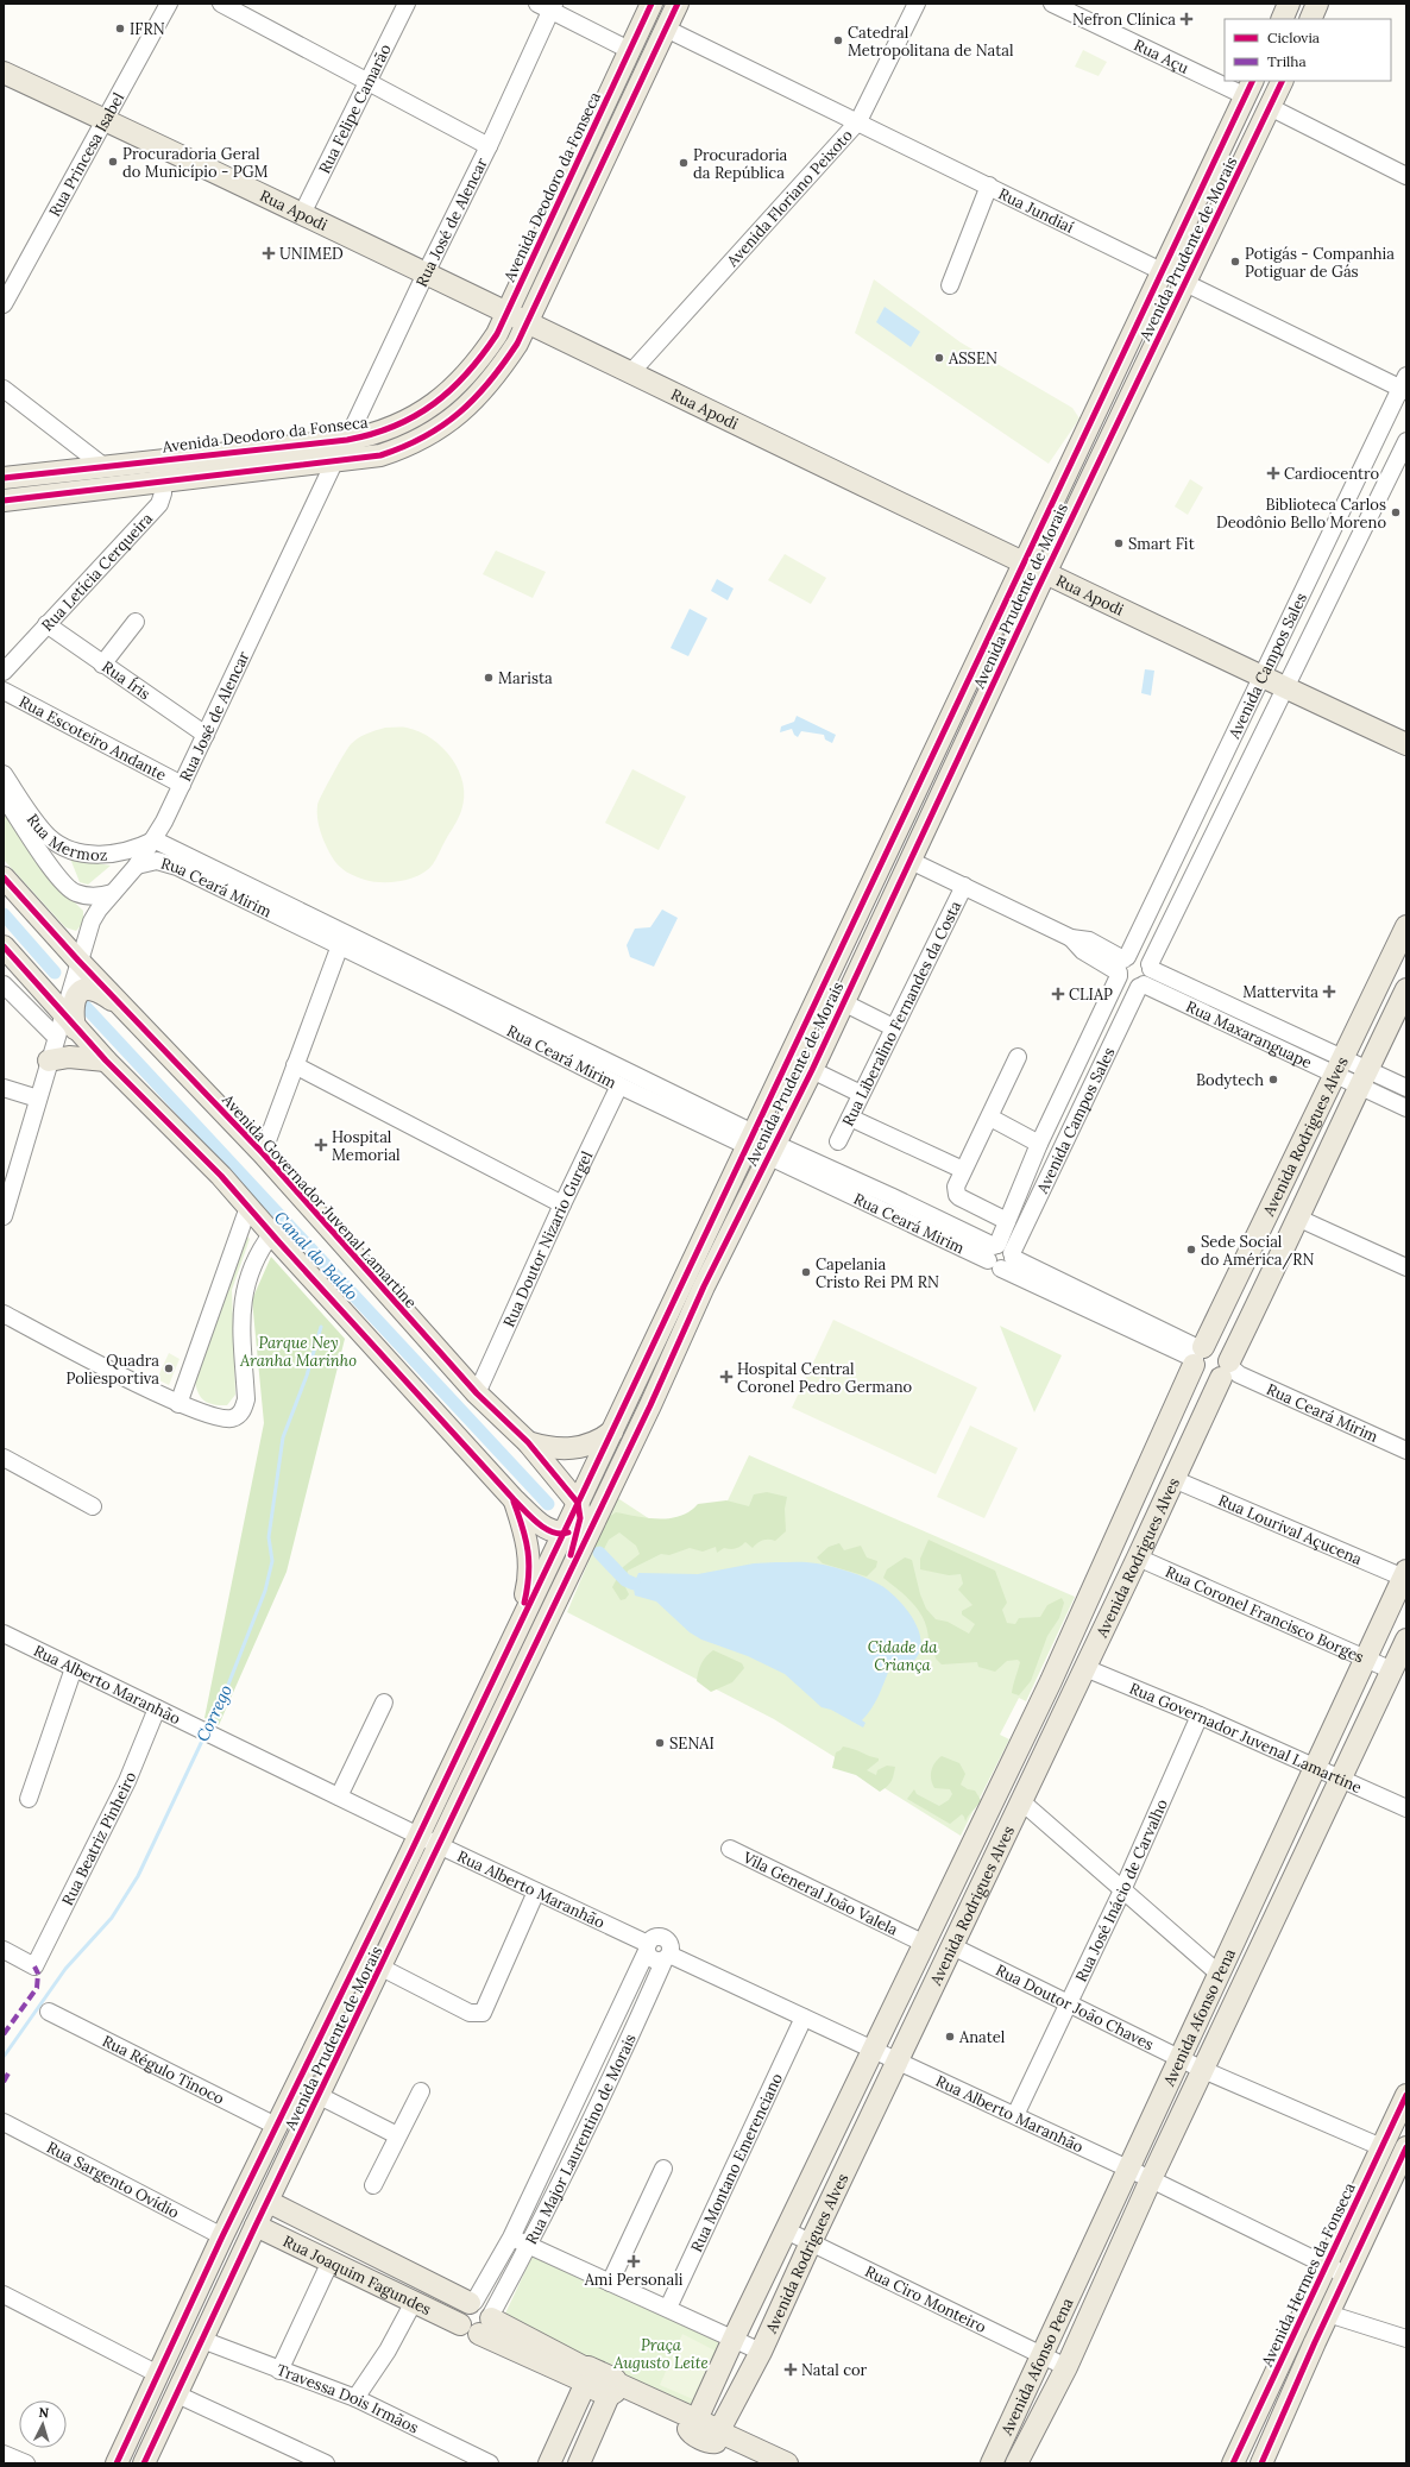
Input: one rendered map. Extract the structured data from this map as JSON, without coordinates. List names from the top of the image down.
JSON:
{
  "streets": {
    "main road": [
      "Avenida Deodoro da Fonseca",
      "Rua Apodi",
      "Avenida Prudente de Morais",
      "Avenida Rodrigues Alves",
      "Avenida Governador Juvenal Lamartine",
      "Avenida Afonso Pena",
      "Rua Joaquim Fagundes",
      "Avenida Hermes da Fonseca"
    ],
    "street": [
      "Rua Açu",
      "Rua Felipe Camarão",
      "Rua Princesa Isabel",
      "Avenida Floriano Peixoto",
      "Rua Jundiaí",
      "Rua José de Alencar",
      "Rua Letícia Cerqueira",
      "Avenida Campos Sales",
      "Rua Íris",
      "Rua Escoteiro Andante",
      "Rua Mermoz",
      "Rua Ceará Mirim",
      "Rua Liberalino Fernandes da Costa",
      "Rua Maxaranguape",
      "Rua Doutor Nizario Gurgel",
      "Rua Lourival Açucena",
      "Rua Coronel Francisco Borges",
      "Rua Alberto Maranhão",
      "Rua Governador Juvenal Lamartine",
      "Rua Beatriz Pinheiro",
      "Rua José Inácio de Carvalho",
      "Vila General João Valela",
      "Rua Doutor João Chaves",
      "Rua Régulo Tinoco",
      "Rua Major Laurentino de Morais",
      "Rua Montano Emerenciano",
      "Rua Sargento Ovídio",
      "Rua Ciro Monteiro",
      "Travessa Dois Irmãos"
    ]
  },
  "crossings": [
    ["Rua Açu", "Avenida Prudente de Morais"],
    ["Rua Felipe Camarão", "Rua Apodi"],
    ["Rua Princesa Isabel", "Rua Apodi"],
    ["Avenida Deodoro da Fonseca", "Rua Jundiaí"],
    ["Avenida Deodoro da Fonseca", "Rua Apodi"],
    ["Avenida Deodoro da Fonseca", "Rua José de Alencar"],
    ["Avenida Deodoro da Fonseca", "Rua Letícia Cerqueira"],
    ["Avenida Floriano Peixoto", "Rua Jundiaí"],
    ["Avenida Floriano Peixoto", "Rua Apodi"],
    ["Rua Jundiaí", "Avenida Prudente de Morais"],
    ["Rua Jundiaí", "Avenida Campos Sales"],
    ["Rua Apodi", "Rua José de Alencar"],
    ["Rua Apodi", "Avenida Prudente de Morais"],
    ["Rua Apodi", "Avenida Campos Sales"],
    ["Rua José de Alencar", "Rua Íris"],
    ["Rua José de Alencar", "Rua Escoteiro Andante"],
    ["Rua José de Alencar", "Rua Mermoz"],
    ["Rua José de Alencar", "Rua Ceará Mirim"],
    ["Rua José de Alencar", "Avenida Governador Juvenal Lamartine"],
    ["Avenida Prudente de Morais", "Rua Ceará Mirim"],
    ["Avenida Prudente de Morais", "Avenida Governador Juvenal Lamartine"],
    ["Avenida Prudente de Morais", "Rua Alberto Maranhão"],
    ["Avenida Prudente de Morais", "Rua Régulo Tinoco"],
    ["Avenida Prudente de Morais", "Rua Sargento Ovídio"],
    ["Avenida Prudente de Morais", "Rua Joaquim Fagundes"],
    ["Avenida Prudente de Morais", "Travessa Dois Irmãos"],
    ["Rua Letícia Cerqueira", "Rua Íris"],
    ["Avenida Campos Sales", "Rua Ceará Mirim"],
    ["Avenida Campos Sales", "Rua Maxaranguape"],
    ["Rua Mermoz", "Rua Ceará Mirim"],
    ["Rua Ceará Mirim", "Avenida Rodrigues Alves"],
    ["Rua Ceará Mirim", "Rua Doutor Nizario Gurgel"],
    ["Rua Maxaranguape", "Avenida Rodrigues Alves"],
    ["Avenida Rodrigues Alves", "Rua Lourival Açucena"],
    ["Avenida Rodrigues Alves", "Rua Coronel Francisco Borges"],
    ["Avenida Rodrigues Alves", "Rua Alberto Maranhão"],
    ["Avenida Rodrigues Alves", "Rua Governador Juvenal Lamartine"],
    ["Avenida Rodrigues Alves", "Vila General João Valela"],
    ["Avenida Rodrigues Alves", "Rua Doutor João Chaves"],
    ["Avenida Rodrigues Alves", "Rua Joaquim Fagundes"],
    ["Avenida Rodrigues Alves", "Rua Ciro Monteiro"],
    ["Avenida Governador Juvenal Lamartine", "Rua Doutor Nizario Gurgel"],
    ["Rua Lourival Açucena", "Avenida Afonso Pena"],
    ["Rua Coronel Francisco Borges", "Avenida Afonso Pena"],
    ["Rua Alberto Maranhão", "Rua Beatriz Pinheiro"],
    ["Rua Alberto Maranhão", "Rua José Inácio de Carvalho"],
    ["Rua Alberto Maranhão", "Avenida Afonso Pena"],
    ["Rua Alberto Maranhão", "Rua Major Laurentino de Morais"],
    ["Rua Alberto Maranhão", "Rua Montano Emerenciano"],
    ["Rua Alberto Maranhão", "Avenida Hermes da Fonseca"],
    ["Rua Governador Juvenal Lamartine", "Rua José Inácio de Carvalho"],
    ["Rua Governador Juvenal Lamartine", "Avenida Afonso Pena"],
    ["Rua José Inácio de Carvalho", "Rua Doutor João Chaves"],
    ["Rua Doutor João Chaves", "Avenida Afonso Pena"],
    ["Rua Doutor João Chaves", "Avenida Hermes da Fonseca"],
    ["Avenida Afonso Pena", "Rua Ciro Monteiro"],
    ["Rua Major Laurentino de Morais", "Rua Joaquim Fagundes"]
  ],
  "water": ["Canal do Baldo", "Corrego"],
  "parks": ["Parque Ney Aranha Marinho", "Cidade da Criança", "Praça Augusto Leite"],
  "places": {
    "health": [
      "Nefron Clínica",
      "UNIMED",
      "Cardiocentro",
      "Mattervita",
      "CLIAP",
      "Hospital Memorial",
      "Hospital Central Coronel Pedro Germano",
      "Ami Personali",
      "Natal cor"
    ],
    "other": [
      "IFRN",
      "Catedral Metropolitana de Natal",
      "Procuradoria Geral do Município - PGM",
      "Procuradoria da República",
      "Potigás - Companhia Potiguar de Gás",
      "ASSEN",
      "Biblioteca Carlos Deodônio Bello Moreno",
      "Smart Fit",
      "Marista",
      "Bodytech",
      "Sede Social do América/RN",
      "Capelania Cristo Rei PM RN",
      "Quadra Poliesportiva",
      "SENAI",
      "Anatel"
    ]
  },
  "legend": ["Ciclovia", "Trilha"],
  "north": "top"
}
